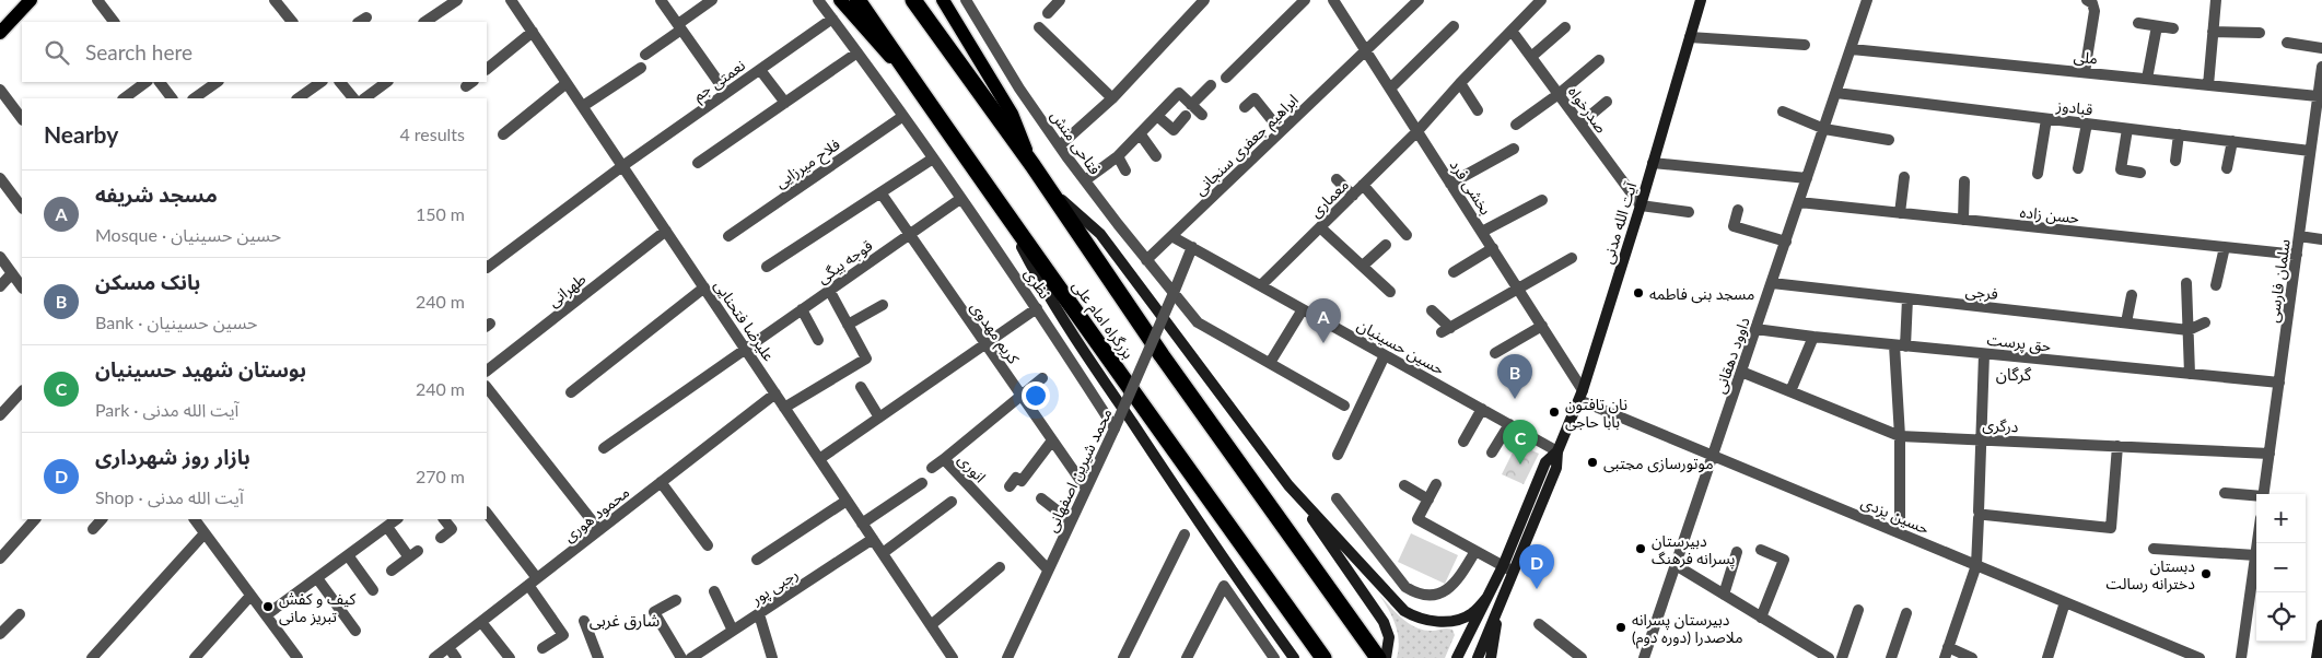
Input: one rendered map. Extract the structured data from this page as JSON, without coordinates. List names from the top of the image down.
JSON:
{
  "streets": {
    "highway": ["بزرگراه امام علی"],
    "main road": ["آیت الله مدنی"],
    "street": [
      "ملی",
      "نعمتی جم",
      "قبادوز",
      "صدرخواه",
      "فتاحی منش",
      "ابراهیم جعفری سنجانی",
      "فلاح میرزایی",
      "بخشی فرد",
      "معماری",
      "حسن زاده",
      "قوجه بیگی",
      "سلمان فارسی",
      "نظری",
      "طهرانی",
      "فرجی",
      "علیرضا فتحنایی",
      "کریم مهدوی",
      "حق پرست",
      "حسین حسینیان",
      "داوود دهقانی",
      "درگری",
      "انوری",
      "محمد شیرین اصفهانی",
      "محمود هوری",
      "حسین یزدی",
      "رجبی پور"
    ]
  },
  "crossings": [
    ["ملی", "سلمان فارسی"],
    ["ملی", "داوود دهقانی"],
    ["نعمتی جم", "نظری"],
    ["نعمتی جم", "علیرضا فتحنایی"],
    ["قبادوز", "سلمان فارسی"],
    ["قبادوز", "داوود دهقانی"],
    ["صدرخواه", "معماری"],
    ["صدرخواه", "آیت الله مدنی"],
    ["فتاحی منش", "ابراهیم جعفری سنجانی"],
    ["فتاحی منش", "محمد شیرین اصفهانی"],
    ["ابراهیم جعفری سنجانی", "بخشی فرد"],
    ["ابراهیم جعفری سنجانی", "حسین حسینیان"],
    ["فلاح میرزایی", "نظری"],
    ["بخشی فرد", "معماری"],
    ["بخشی فرد", "آیت الله مدنی"],
    ["بخشی فرد", "حسین یزدی"],
    ["معماری", "حسین حسینیان"],
    ["حسن زاده", "سلمان فارسی"],
    ["حسن زاده", "داوود دهقانی"],
    ["آیت الله مدنی", "حسین حسینیان"],
    ["آیت الله مدنی", "حسین یزدی"],
    ["قوجه بیگی", "نظری"],
    ["قوجه بیگی", "علیرضا فتحنایی"],
    ["قوجه بیگی", "کریم مهدوی"],
    ["سلمان فارسی", "حق پرست"],
    ["سلمان فارسی", "درگری"],
    ["نظری", "محمد شیرین اصفهانی"],
    ["طهرانی", "علیرضا فتحنایی"],
    ["فرجی", "داوود دهقانی"],
    ["علیرضا فتحنایی", "محمود هوری"],
    ["علیرضا فتحنایی", "رجبی پور"],
    ["کریم مهدوی", "انوری"],
    ["کریم مهدوی", "محمد شیرین اصفهانی"],
    ["حق پرست", "داوود دهقانی"],
    ["حسین حسینیان", "محمد شیرین اصفهانی"],
    ["داوود دهقانی", "درگری"],
    ["داوود دهقانی", "حسین یزدی"],
    ["انوری", "محمد شیرین اصفهانی"]
  ],
  "districts": ["گرگان", "شارق غربی"],
  "places": [
    "مسجد بنی فاطمه",
    "نان تافتون بابا حاجی",
    "موتورسازی مجتبی",
    "دبیرستان پسرانه فرهنگ",
    "دبستان دخترانه رسالت",
    "کیف و کفش تبریز مانی",
    "دبيرستان پسرانه ملاصدرا (دوره دوم)"
  ],
  "page": {
    "search": "Search here",
    "heading": ["Nearby", "4 results"],
    "list": [
      {
        "mark": "A",
        "name": "مسجد شریفه",
        "note": "Mosque · حسین حسینیان",
        "value": "150 m"
      },
      {
        "mark": "B",
        "name": "بانک مسکن",
        "note": "Bank · حسین حسینیان",
        "value": "240 m"
      },
      {
        "mark": "C",
        "name": "بوستان شهید حسینیان",
        "note": "Park · آیت الله مدنی",
        "value": "240 m"
      },
      {
        "mark": "D",
        "name": "بازار روز شهرداری",
        "note": "Shop · آیت الله مدنی",
        "value": "270 m"
      }
    ],
    "pins": [
      "A",
      "B",
      "C",
      "D"
    ],
    "map_buttons": ["+", "−"]
  }
}
